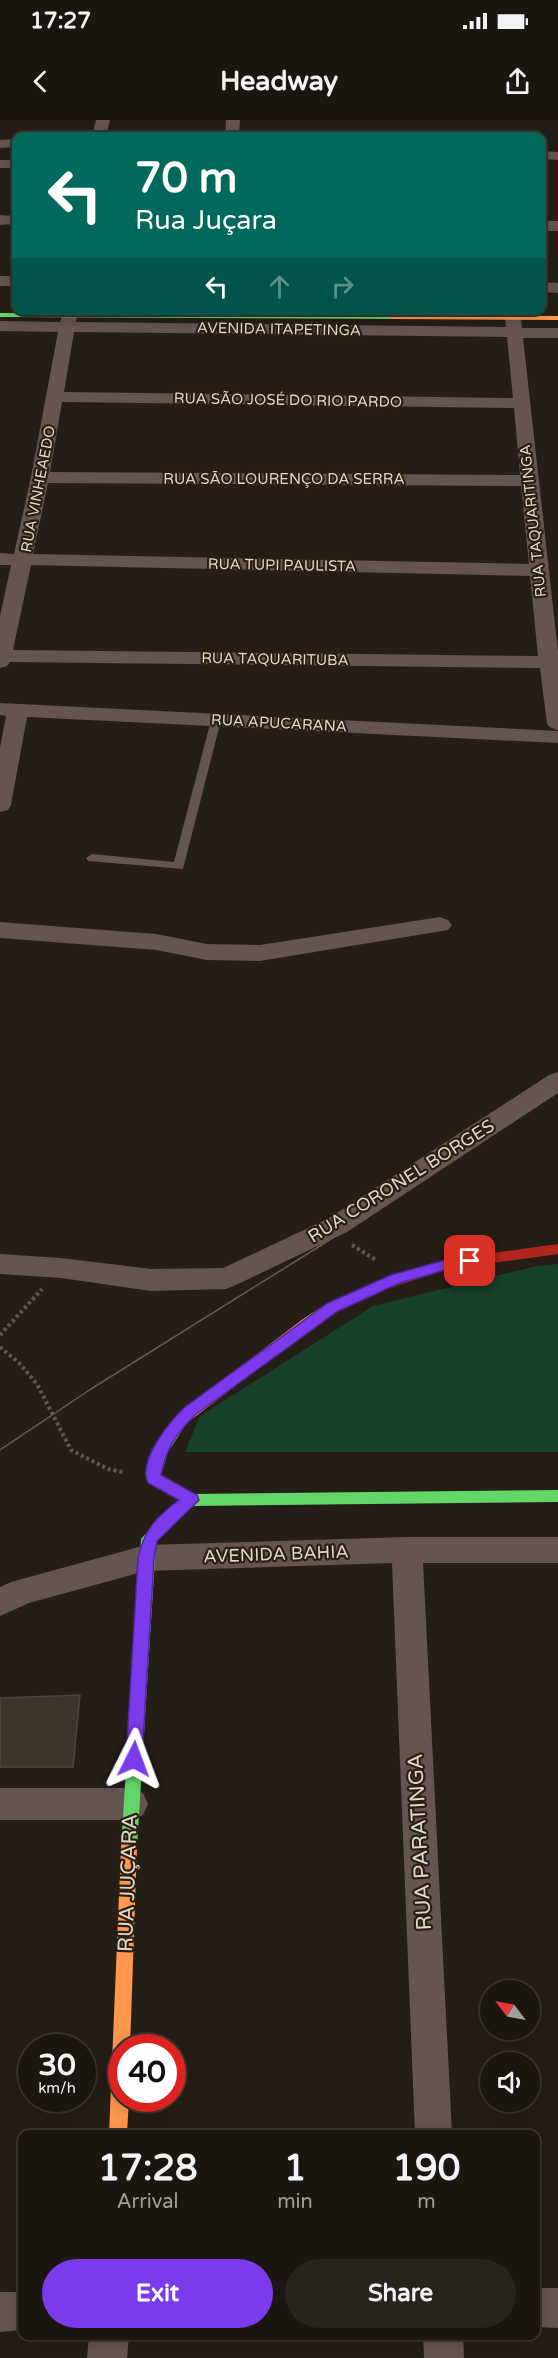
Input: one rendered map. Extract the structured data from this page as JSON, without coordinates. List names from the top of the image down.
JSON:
{
  "streets": {
    "street": [
      "AVENIDA ITAPETINGA",
      "RUA SÃO JOSÉ DO RIO PARDO",
      "RUA SÃO LOURENÇO DA SERRA",
      "RUA VINHEAEDO",
      "RUA TAQUARITINGA",
      "RUA TUPI PAULISTA",
      "RUA TAQUARITUBA",
      "RUA APUCARANA",
      "RUA CORONEL BORGES",
      "AVENIDA BAHIA",
      "RUA PARATINGA",
      "RUA JUÇARA"
    ]
  },
  "crossings": [
    ["AVENIDA ITAPETINGA", "RUA VINHEAEDO"],
    ["AVENIDA ITAPETINGA", "RUA TAQUARITINGA"],
    ["RUA SÃO JOSÉ DO RIO PARDO", "RUA VINHEAEDO"],
    ["RUA SÃO JOSÉ DO RIO PARDO", "RUA TAQUARITINGA"],
    ["RUA SÃO LOURENÇO DA SERRA", "RUA VINHEAEDO"],
    ["RUA SÃO LOURENÇO DA SERRA", "RUA TAQUARITINGA"],
    ["RUA VINHEAEDO", "RUA TUPI PAULISTA"],
    ["RUA VINHEAEDO", "RUA TAQUARITUBA"],
    ["RUA TAQUARITINGA", "RUA TUPI PAULISTA"],
    ["RUA TAQUARITINGA", "RUA TAQUARITUBA"],
    ["AVENIDA BAHIA", "RUA PARATINGA"],
    ["AVENIDA BAHIA", "RUA JUÇARA"]
  ],
  "north": "top left",
  "page": {
    "status": "17:27",
    "header": "Headway",
    "turn": ["70 m", "Rua Juçara"],
    "speed": "30 km/h",
    "limit": "40",
    "eta": [
      "17:28",
      "Arrival",
      "1",
      "min",
      "190",
      "m"
    ],
    "buttons": ["Exit", "Share"]
  }
}
